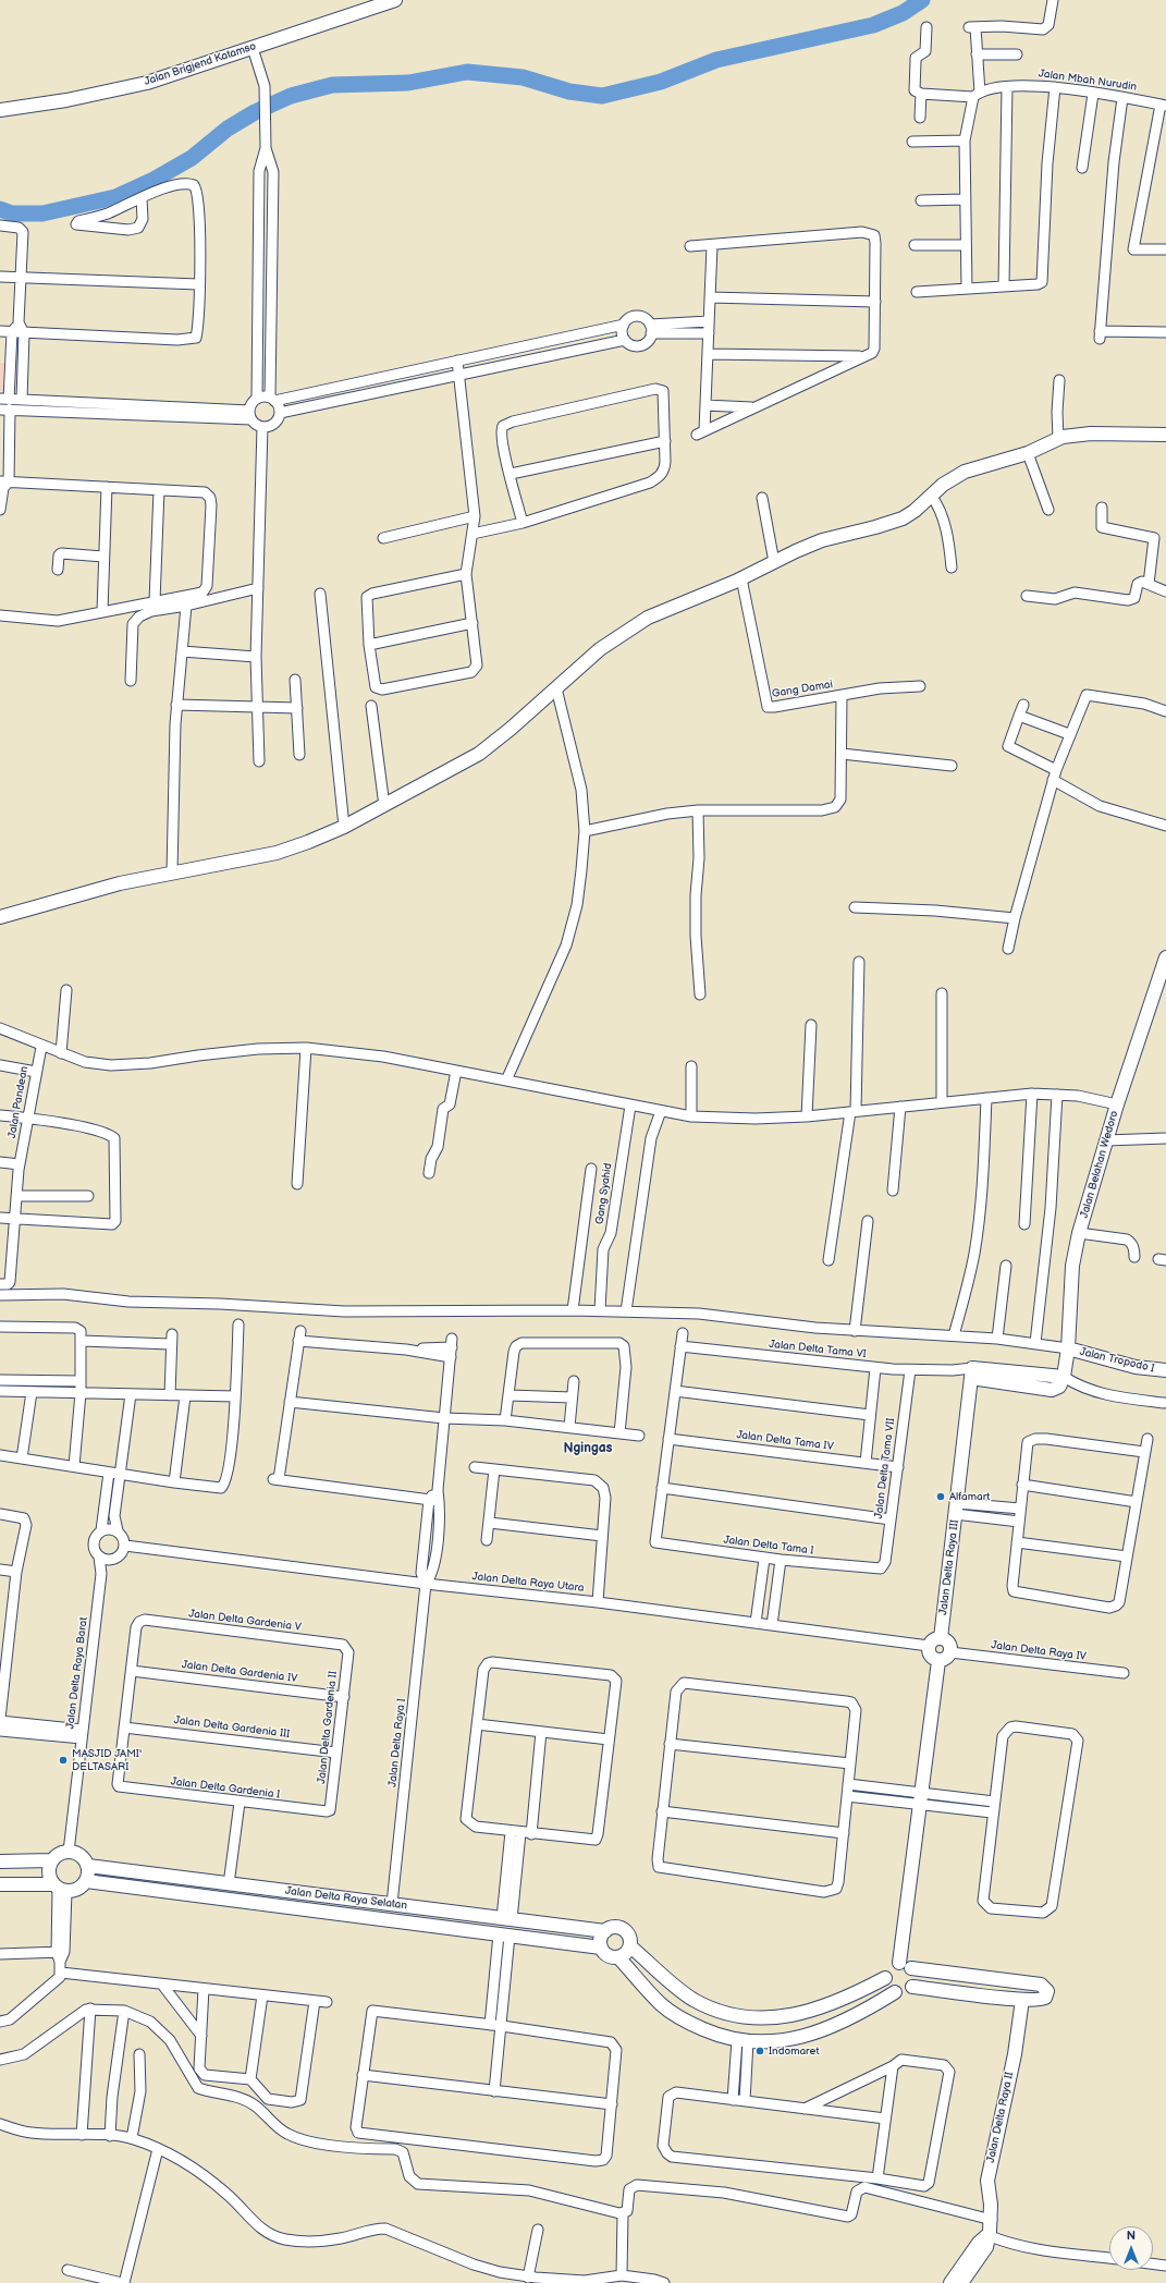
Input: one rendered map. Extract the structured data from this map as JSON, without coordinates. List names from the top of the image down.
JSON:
{
  "streets": {
    "street": [
      "Jalan Brigjend Katamso",
      "Jalan Mbah Nurudin",
      "Gang Damai",
      "Jalan Pandean",
      "Jalan Belahan Wedoro",
      "Gang Syahid",
      "Jalan Delta Tama VI",
      "Jalan Tropodo I",
      "Jalan Delta Tama IV",
      "Jalan Delta Tama VII",
      "Jalan Delta Tama I",
      "Jalan Delta Raya III",
      "Jalan Delta Raya Utara",
      "Jalan Delta Gardenia V",
      "Jalan Delta Raya IV",
      "Jalan Delta Gardenia IV",
      "Jalan Delta Raya Barat",
      "Jalan Delta Gardenia III",
      "Jalan Delta Gardenia II",
      "Jalan Delta Raya I",
      "Jalan Delta Gardenia I",
      "Jalan Delta Raya Selatan",
      "Jalan Delta Raya II"
    ]
  },
  "crossings": [
    ["Jalan Belahan Wedoro", "Jalan Tropodo I"],
    ["Jalan Delta Tama VI", "Jalan Delta Tama VII"],
    ["Jalan Delta Tama VI", "Jalan Delta Raya III"],
    ["Jalan Delta Tama IV", "Jalan Delta Tama VII"],
    ["Jalan Delta Tama VII", "Jalan Delta Tama I"],
    ["Jalan Delta Raya III", "Jalan Delta Raya Utara"],
    ["Jalan Delta Raya III", "Jalan Delta Raya IV"],
    ["Jalan Delta Raya Utara", "Jalan Delta Raya IV"],
    ["Jalan Delta Raya Utara", "Jalan Delta Raya Barat"],
    ["Jalan Delta Raya Utara", "Jalan Delta Raya I"],
    ["Jalan Delta Gardenia V", "Jalan Delta Gardenia IV"],
    ["Jalan Delta Gardenia V", "Jalan Delta Gardenia II"],
    ["Jalan Delta Gardenia IV", "Jalan Delta Gardenia II"],
    ["Jalan Delta Raya Barat", "Jalan Delta Raya Selatan"],
    ["Jalan Delta Gardenia III", "Jalan Delta Gardenia II"],
    ["Jalan Delta Gardenia III", "Jalan Delta Gardenia I"],
    ["Jalan Delta Gardenia II", "Jalan Delta Gardenia I"],
    ["Jalan Delta Raya I", "Jalan Delta Raya Selatan"]
  ],
  "districts": ["Ngingas"],
  "places": ["Alfamart", "MASJID JAMI' DELTASARI", "Indomaret"],
  "north": "top"
}
